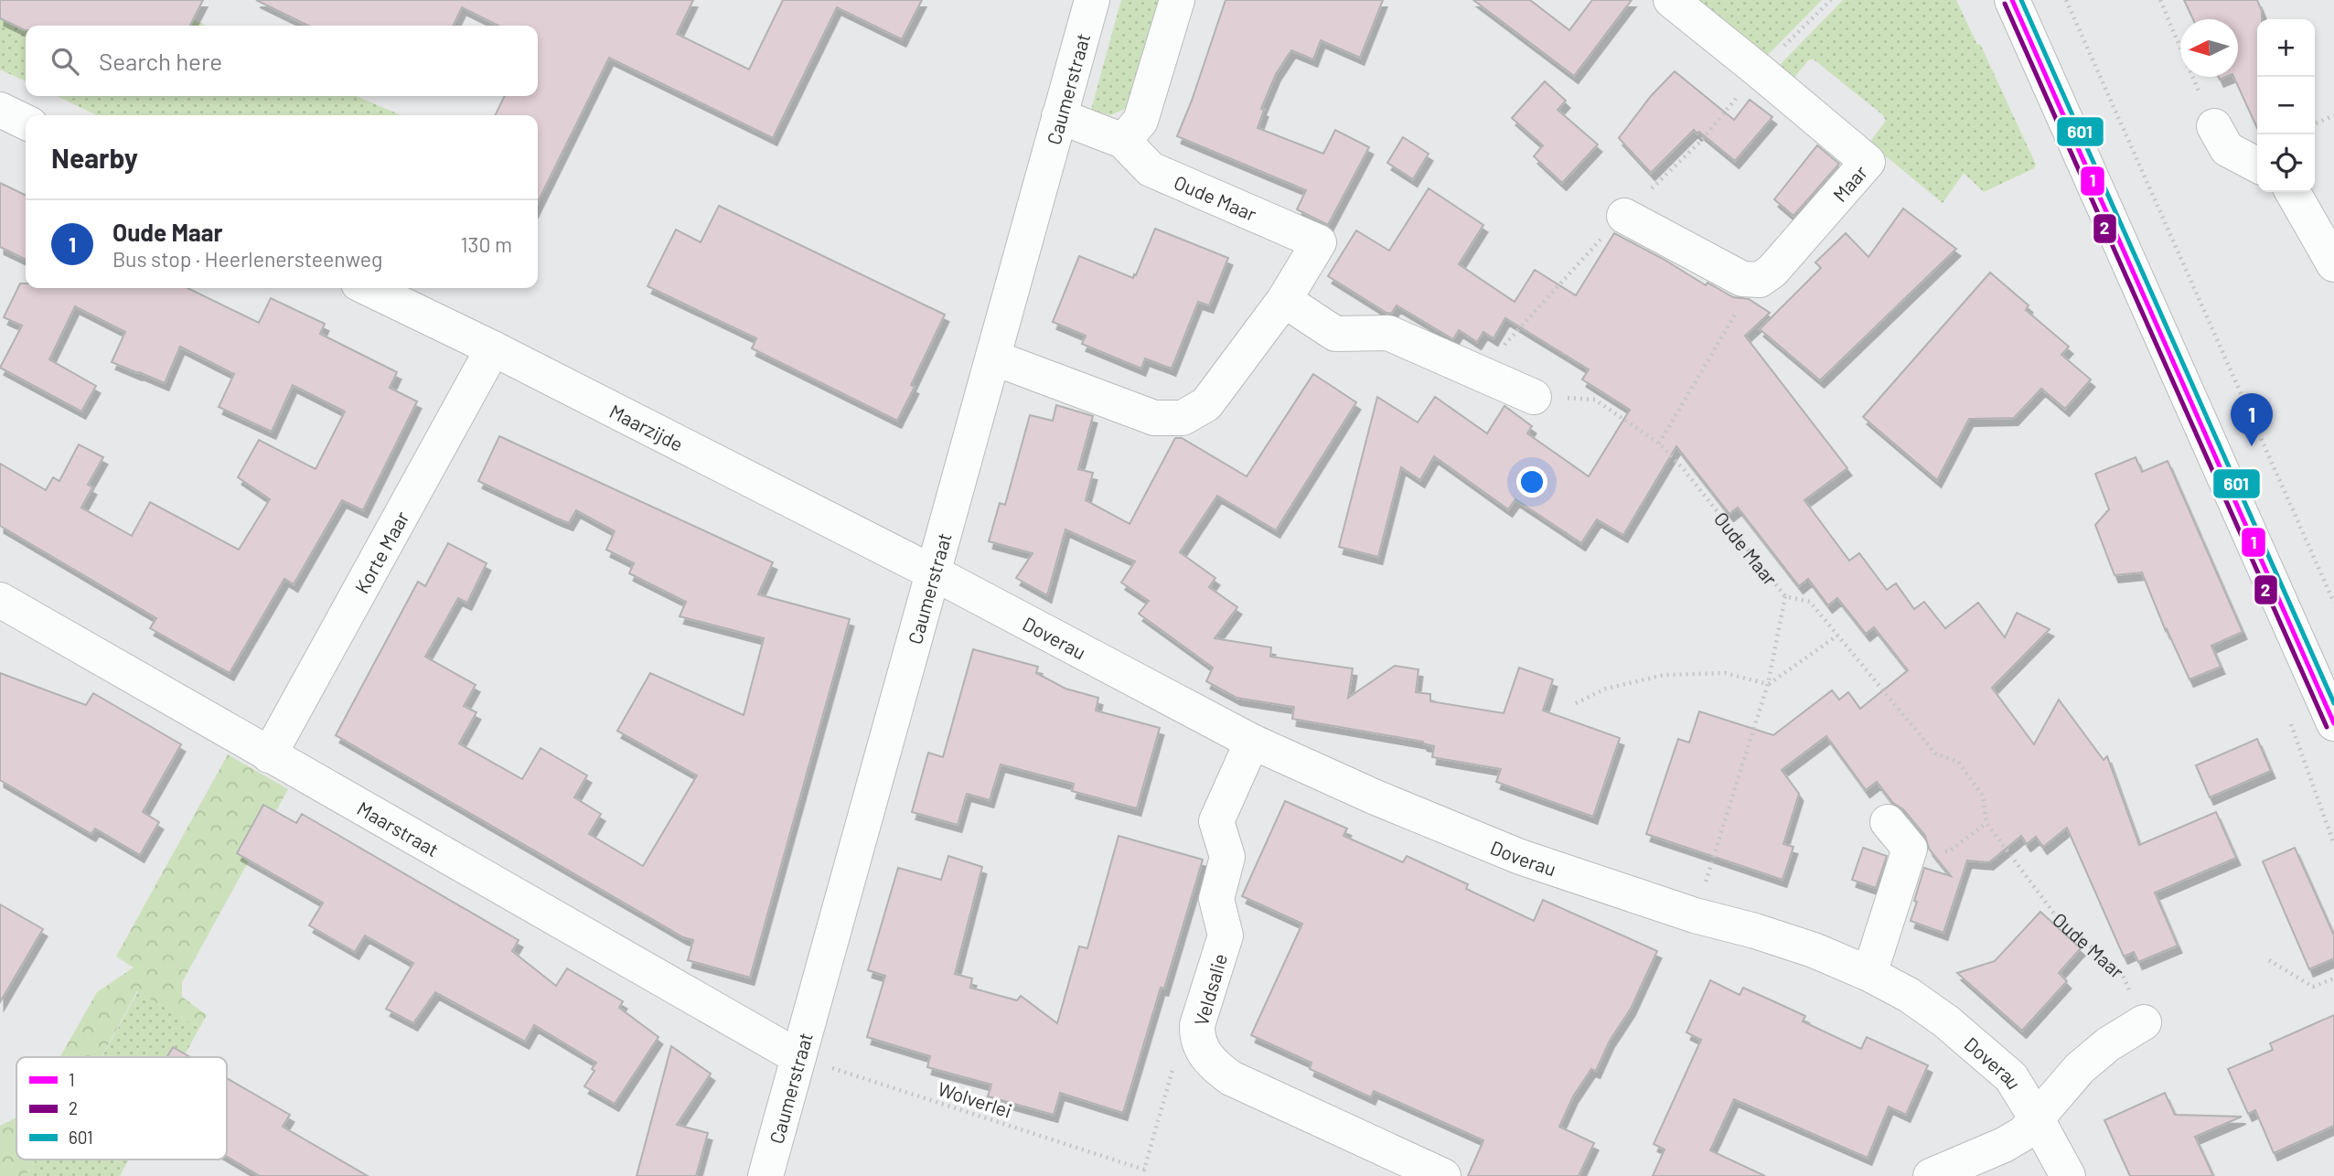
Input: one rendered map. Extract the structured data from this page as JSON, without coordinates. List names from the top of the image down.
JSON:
{
  "streets": {
    "street": [
      "Caumerstraat",
      "Maar",
      "Oude Maar",
      "Maarzijde",
      "Korte Maar",
      "Doverau",
      "Maarstraat",
      "Veldsalie"
    ],
    "path": ["Wolverlei"]
  },
  "crossings": [
    ["Caumerstraat", "Oude Maar"],
    ["Caumerstraat", "Maarzijde"],
    ["Caumerstraat", "Doverau"],
    ["Caumerstraat", "Maarstraat"],
    ["Caumerstraat", "Wolverlei"],
    ["Maarzijde", "Korte Maar"],
    ["Maarzijde", "Doverau"],
    ["Korte Maar", "Maarstraat"],
    ["Doverau", "Veldsalie"],
    ["Maarstraat", "Wolverlei"],
    ["Veldsalie", "Wolverlei"]
  ],
  "lines": ["transit line 1", "transit line 601", "transit line 2"],
  "legend": ["1", "2", "601"],
  "north": "left",
  "page": {
    "map_buttons": ["+", "−"],
    "search": "Search here",
    "heading": "Nearby",
    "list": [
      {
        "mark": "1",
        "name": "Oude Maar",
        "note": "Bus stop · Heerlenersteenweg",
        "value": "130 m"
      }
    ],
    "pins": "1"
  }
}
